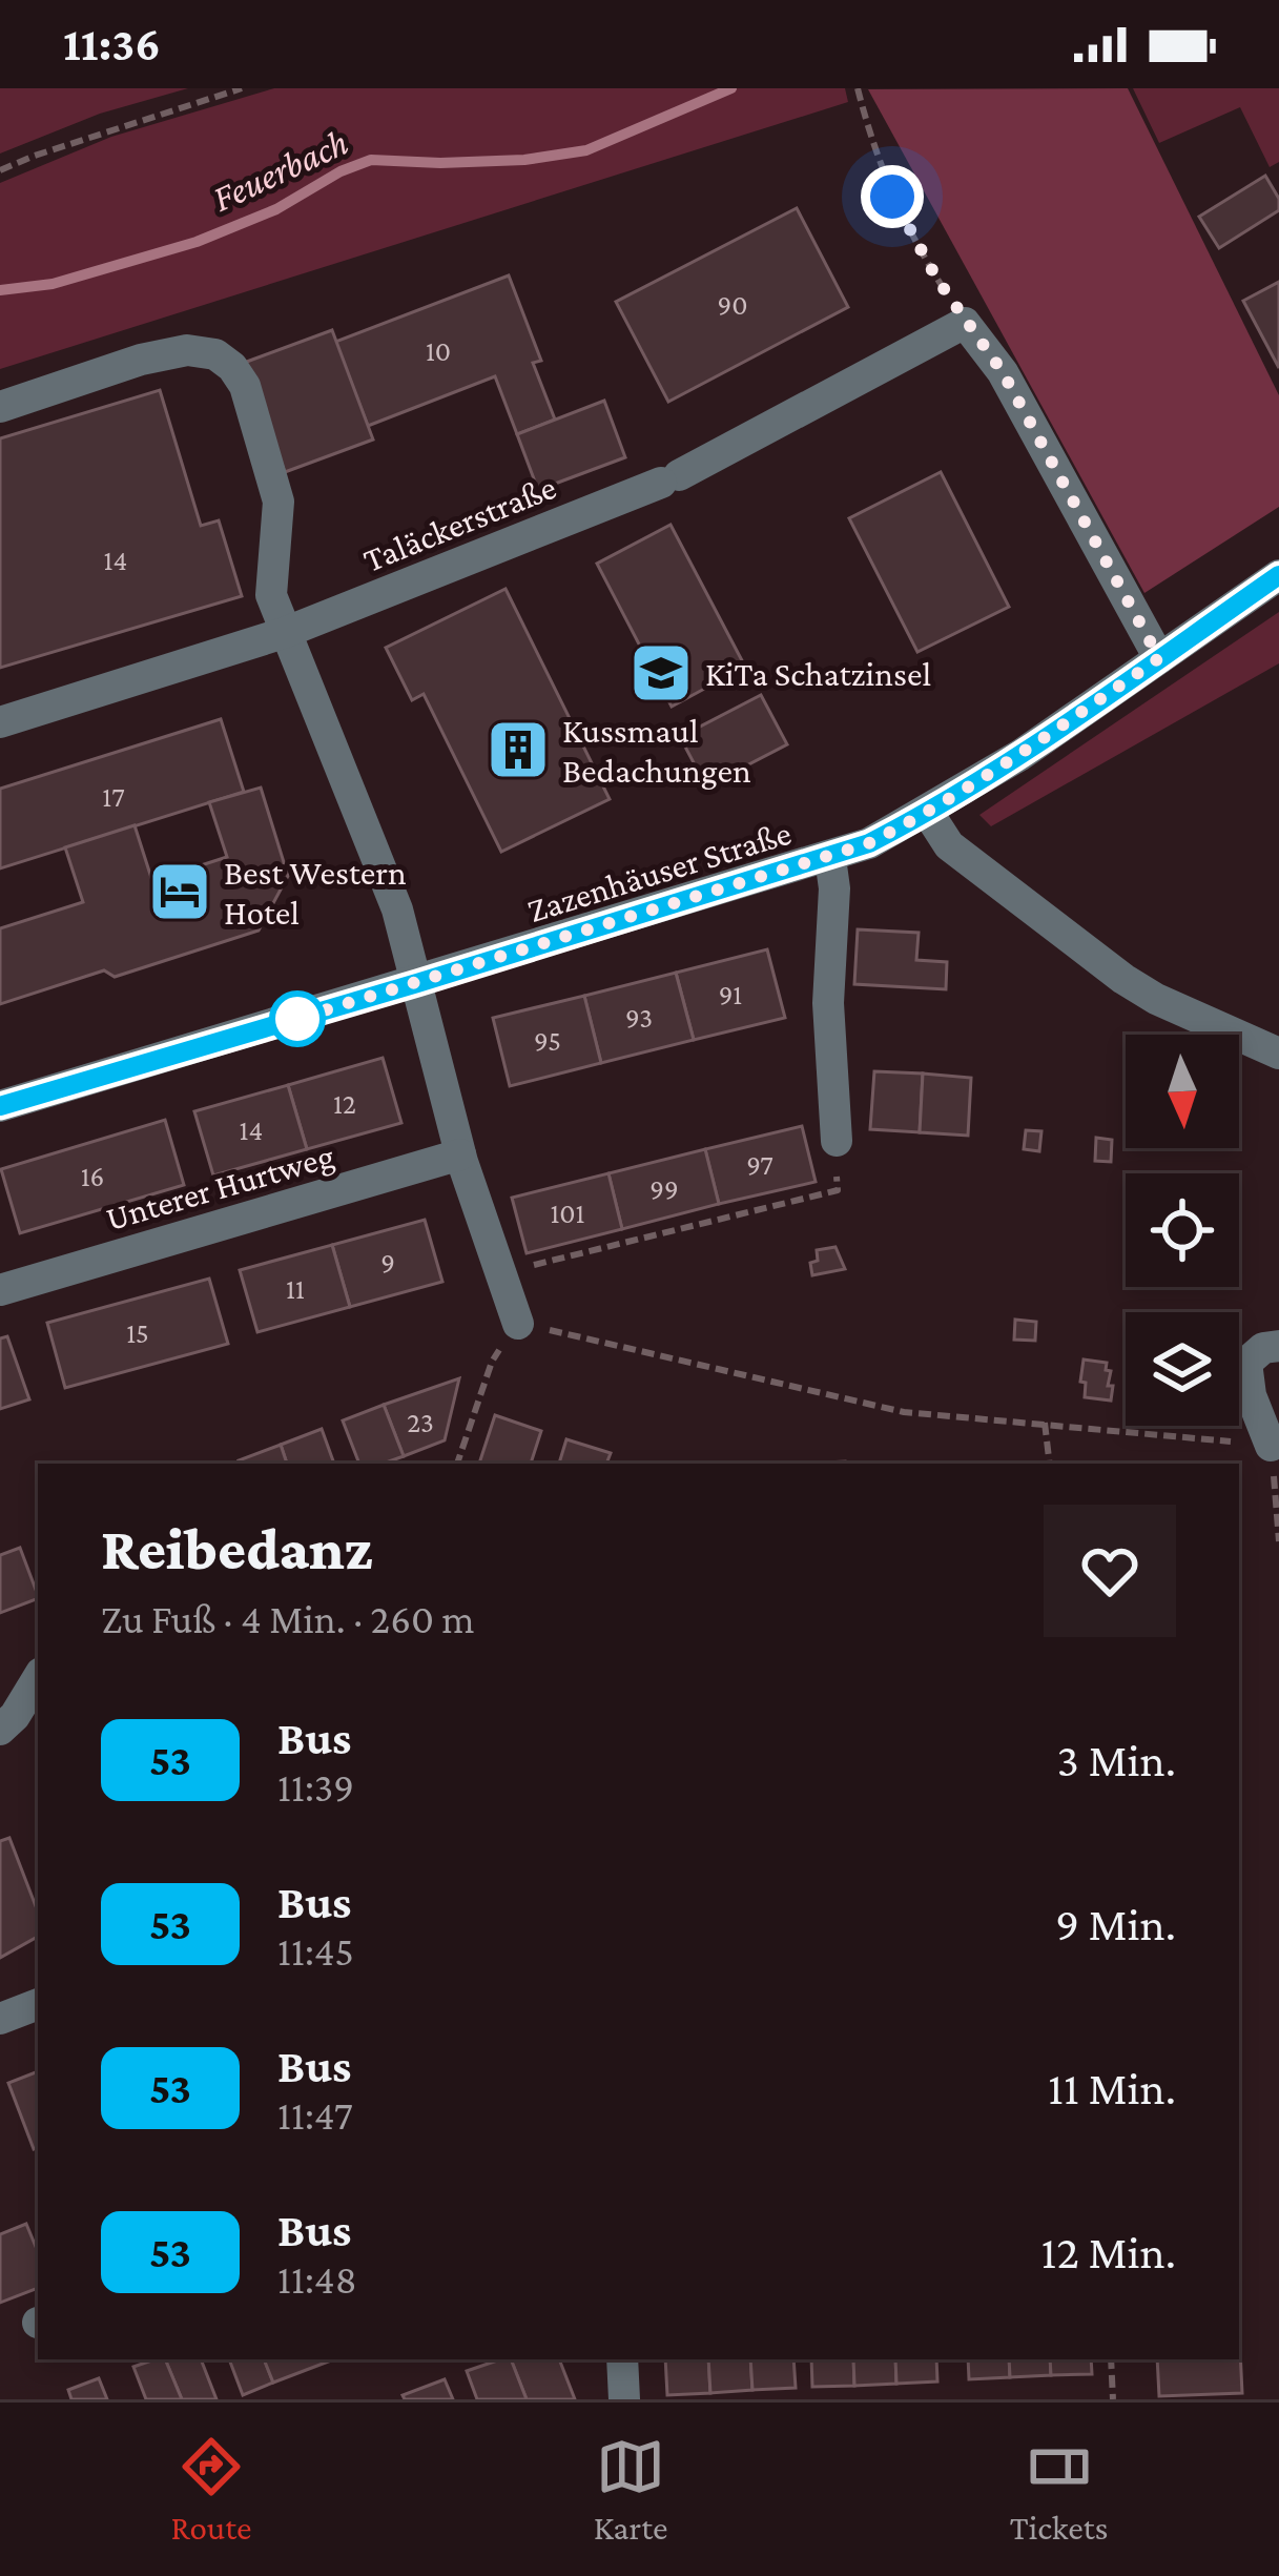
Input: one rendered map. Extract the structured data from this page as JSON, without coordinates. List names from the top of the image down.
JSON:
{
  "streets": {
    "street": ["Taläckerstraße", "Zazenhäuser Straße", "Unterer Hurtweg"]
  },
  "water": ["Feuerbach"],
  "places": {
    "school or university": ["KiTa Schatzinsel"],
    "building": ["Kussmaul Bedachungen"],
    "hotel": ["Best Western Hotel"]
  },
  "lines": ["bus line 53"],
  "house_numbers": [
    "90",
    "10",
    "14",
    "17",
    "91",
    "93",
    "95",
    "12",
    "14",
    "97",
    "16",
    "99",
    "101",
    "9",
    "11",
    "15",
    "23"
  ],
  "north": "bottom",
  "page": {
    "status": "11:36",
    "heading": ["Reibedanz", "Zu Fuß · 4 Min. · 260 m"],
    "list": [
      {
        "mark": "53",
        "name": "Bus",
        "note": "11:39",
        "value": "3 Min."
      },
      {
        "mark": "53",
        "name": "Bus",
        "note": "11:45",
        "value": "9 Min."
      },
      {
        "mark": "53",
        "name": "Bus",
        "note": "11:47",
        "value": "11 Min."
      },
      {
        "mark": "53",
        "name": "Bus",
        "note": "11:48",
        "value": "12 Min."
      }
    ],
    "tabs": ["Route", "Karte", "Tickets"]
  }
}
